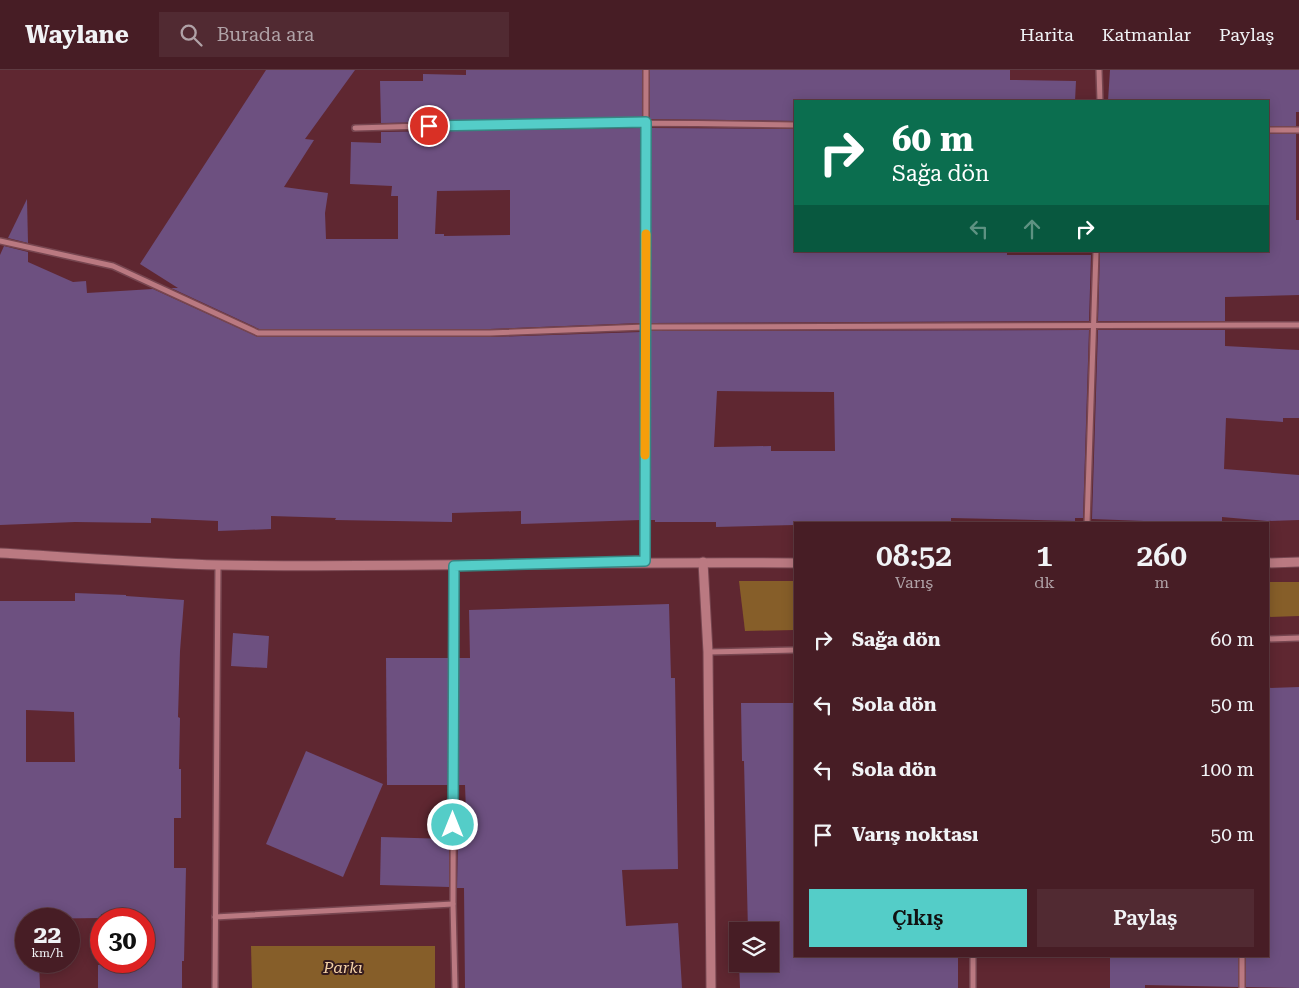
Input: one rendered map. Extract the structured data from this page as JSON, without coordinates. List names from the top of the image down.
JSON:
{
  "parks": ["Parkı"],
  "page": {
    "header": "Waylane",
    "search": "Burada ara",
    "nav": ["Harita", "Katmanlar", "Paylaş"],
    "turn": ["60 m", "Sağa dön"],
    "eta": [
      "08:52",
      "Varış",
      "1",
      "dk",
      "260",
      "m"
    ],
    "list": [
      {
        "name": "Sağa dön",
        "value": "60 m"
      },
      {
        "name": "Sola dön",
        "value": "50 m"
      },
      {
        "name": "Sola dön",
        "value": "100 m"
      },
      {
        "name": "Varış noktası",
        "value": "50 m"
      }
    ],
    "buttons": ["Çıkış", "Paylaş"],
    "speed": "22 km/h",
    "limit": "30"
  }
}
